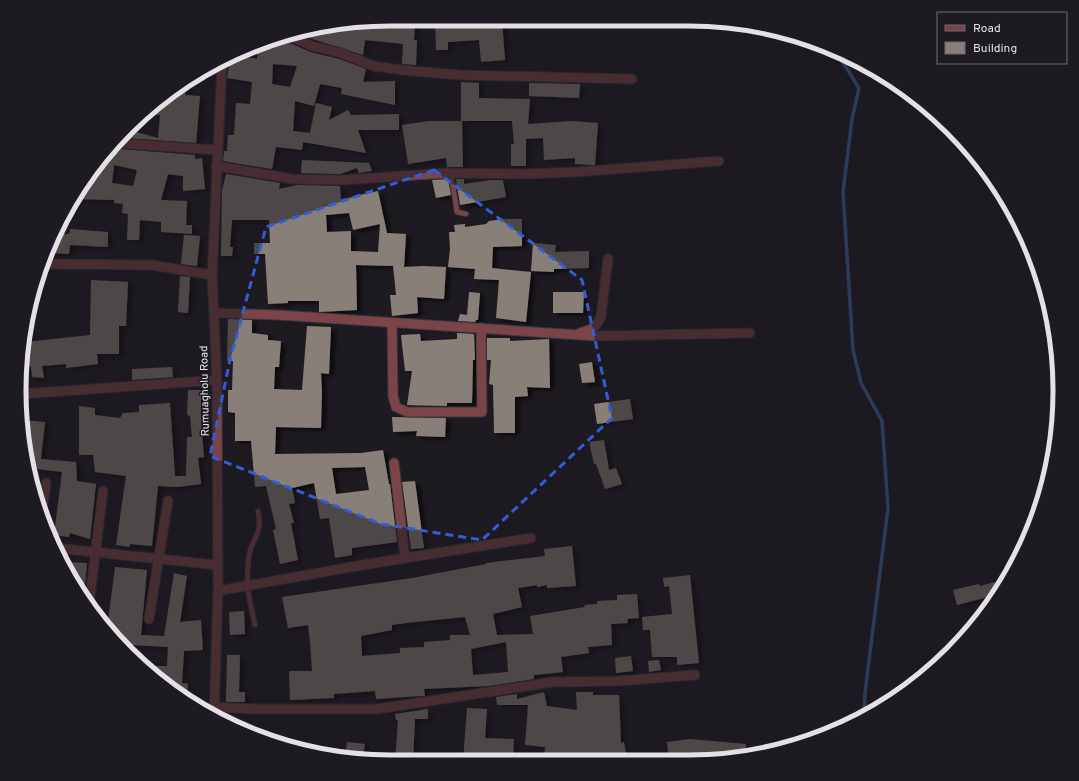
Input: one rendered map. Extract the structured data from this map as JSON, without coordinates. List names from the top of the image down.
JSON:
{
  "streets": {
    "street": ["Rumuagholu Road"]
  },
  "legend": ["Road", "Building"]
}
